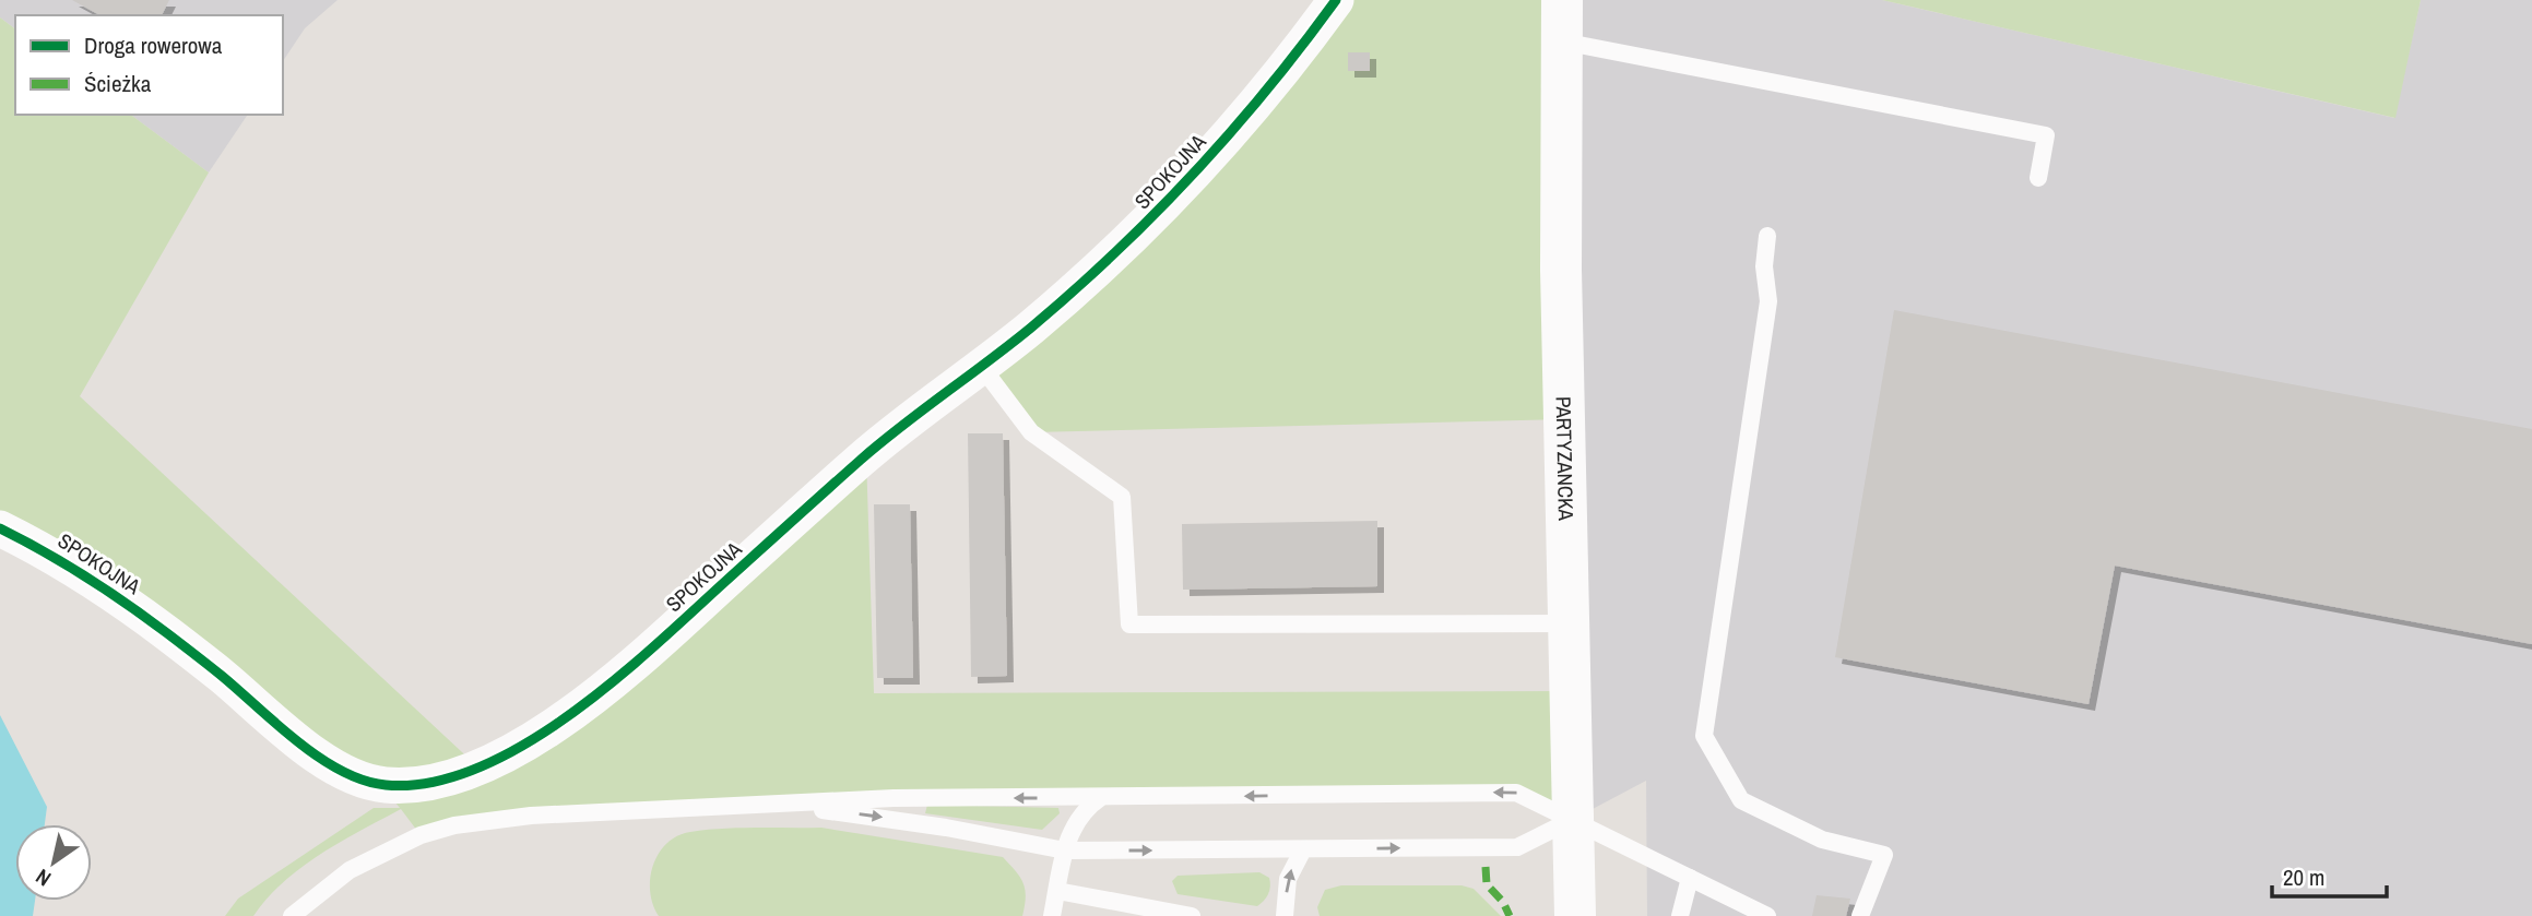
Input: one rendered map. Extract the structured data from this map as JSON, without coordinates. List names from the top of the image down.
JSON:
{
  "streets": {
    "main road": ["PARTYZANCKA"],
    "street": ["SPOKOJNA"]
  },
  "legend": ["Droga rowerowa", "Ścieżka"],
  "scale_bar": "20 m",
  "north": "bottom left"
}
